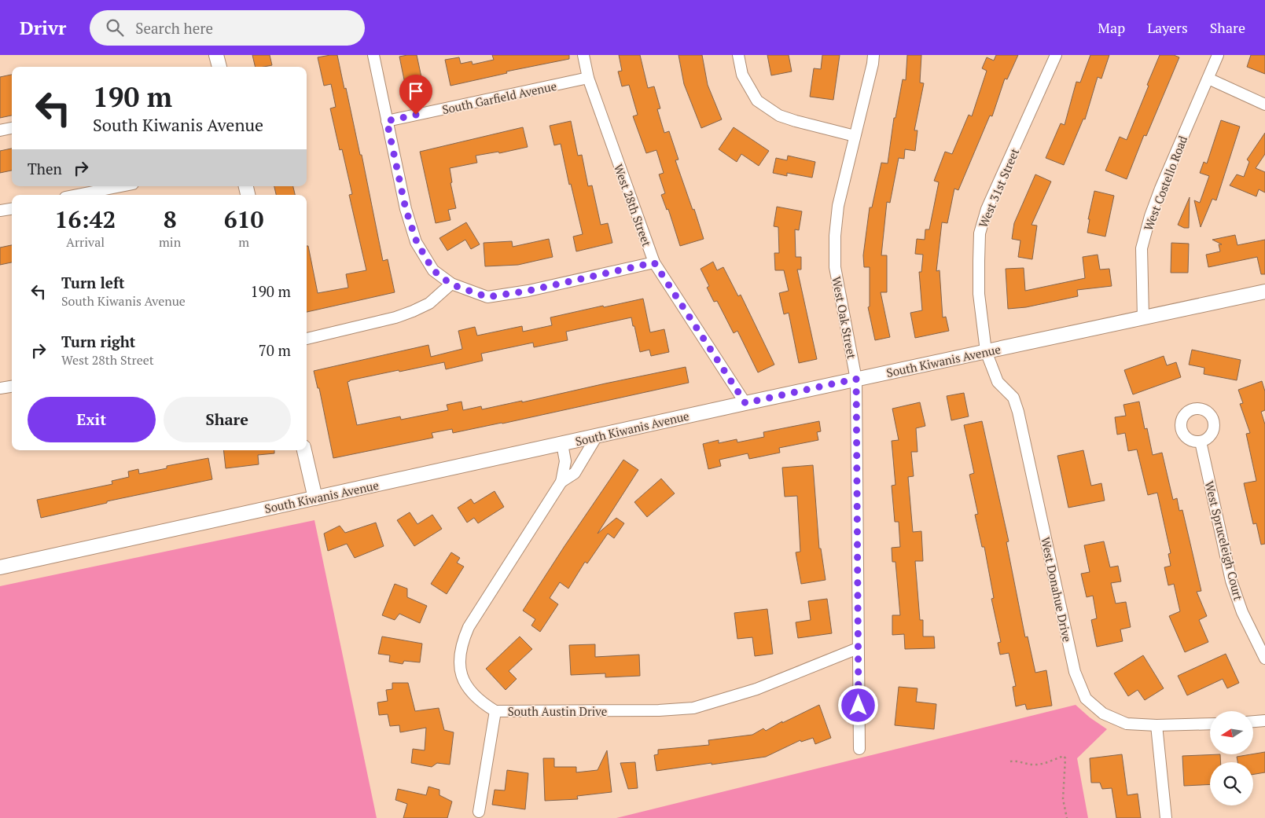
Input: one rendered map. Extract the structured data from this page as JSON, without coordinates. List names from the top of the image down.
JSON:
{
  "streets": {
    "main road": ["South Kiwanis Avenue"],
    "street": [
      "South Garfield Avenue",
      "West Costello Road",
      "West 31st Street",
      "West 28th Street",
      "West Oak Street",
      "West Spruceleigh Court",
      "West Donahue Drive",
      "South Austin Drive"
    ]
  },
  "crossings": [
    ["South Garfield Avenue", "West 28th Street"],
    ["West Costello Road", "South Kiwanis Avenue"],
    ["West 31st Street", "South Kiwanis Avenue"],
    ["West 31st Street", "West Donahue Drive"],
    ["West 28th Street", "South Kiwanis Avenue"],
    ["West Oak Street", "South Kiwanis Avenue"],
    ["West Oak Street", "South Austin Drive"],
    ["South Kiwanis Avenue", "West Donahue Drive"],
    ["South Kiwanis Avenue", "South Austin Drive"]
  ],
  "north": "left",
  "page": {
    "header": "Drivr",
    "search": "Search here",
    "nav": ["Map", "Layers", "Share"],
    "turn": ["190 m", "South Kiwanis Avenue"],
    "then": "Then",
    "eta": [
      "16:42",
      "Arrival",
      "8",
      "min",
      "610",
      "m"
    ],
    "list": [
      {
        "name": "Turn left",
        "note": "South Kiwanis Avenue",
        "value": "190 m"
      },
      {
        "name": "Turn right",
        "note": "West 28th Street",
        "value": "70 m"
      }
    ],
    "buttons": ["Exit", "Share"]
  }
}
